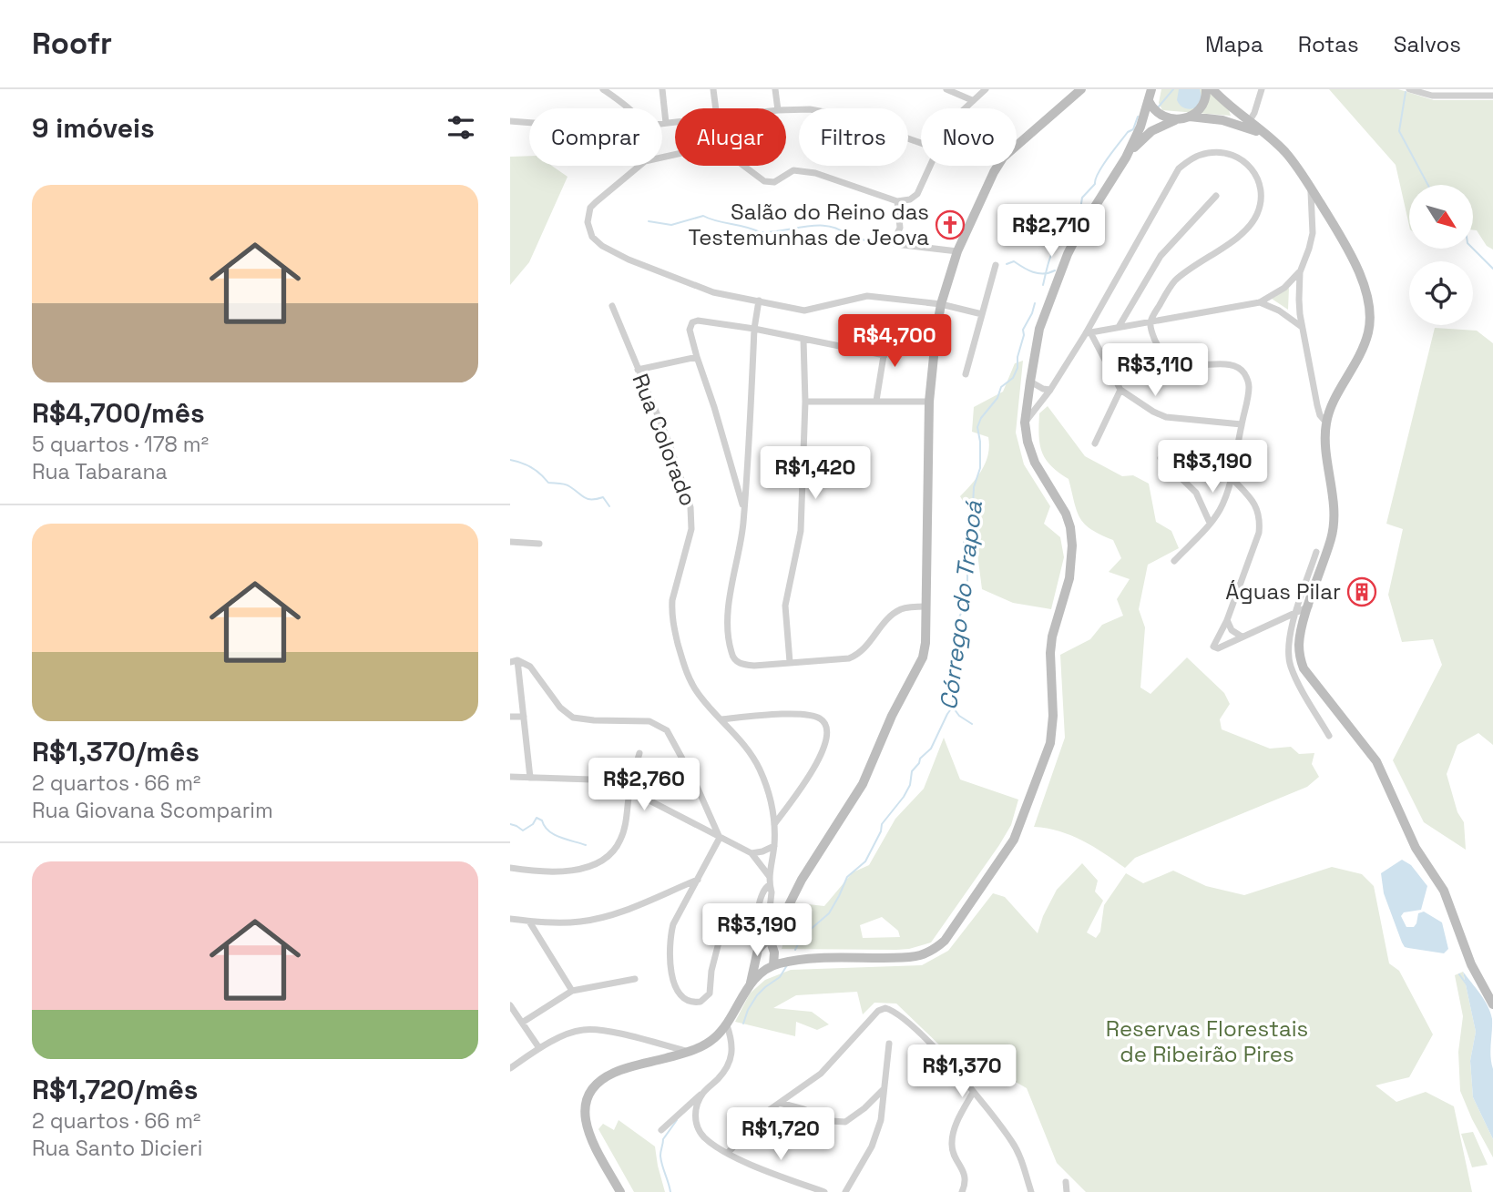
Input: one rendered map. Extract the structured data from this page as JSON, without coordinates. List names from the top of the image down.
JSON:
{
  "streets": {
    "street": ["Rua Colorado"]
  },
  "water": ["Córrego do Trapoá"],
  "parks": ["Reservas Florestais de Ribeirão Pires"],
  "places": {
    "church": ["Salão do Reino das Testemunhas de Jeova"],
    "building": ["Águas Pilar"]
  },
  "north": "bottom right",
  "page": {
    "header": "Roofr",
    "nav": ["Mapa", "Rotas", "Salvos"],
    "heading": "9 imóveis",
    "chip": [
      "Comprar",
      "Alugar",
      "Filtros",
      "Novo"
    ],
    "list": [
      {
        "name": "R$4,700/mês",
        "note": "5 quartos · 178 m² · Rua Tabarana"
      },
      {
        "name": "R$1,370/mês",
        "note": "2 quartos · 66 m² · Rua Giovana Scomparim"
      },
      {
        "name": "R$1,720/mês",
        "note": "2 quartos · 66 m² · Rua Santo Dicieri"
      }
    ],
    "price": [
      "R$2,710",
      "R$4,700",
      "R$3,110",
      "R$3,190",
      "R$1,420",
      "R$2,760",
      "R$3,190",
      "R$1,370",
      "R$1,720"
    ]
  }
}
